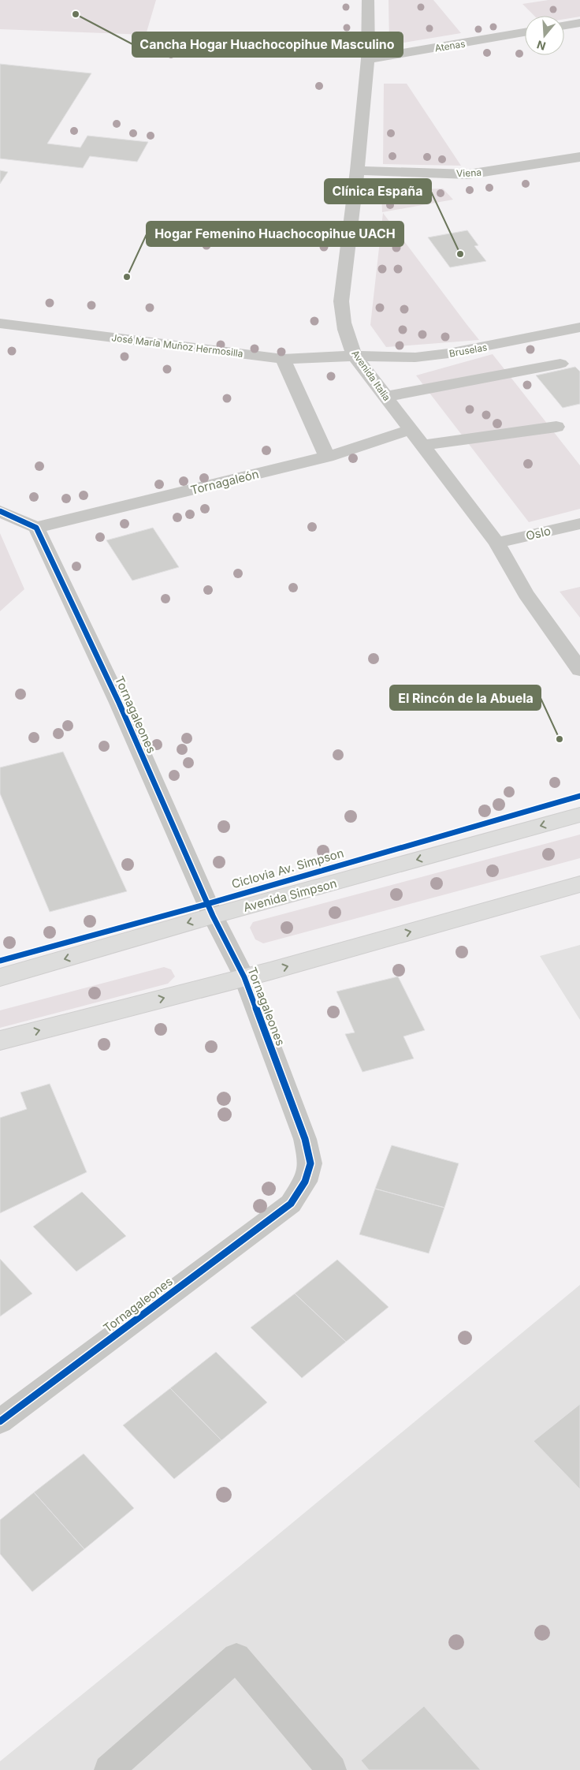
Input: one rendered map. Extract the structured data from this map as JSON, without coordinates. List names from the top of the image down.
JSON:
{
  "streets": {
    "main road": ["Avenida Simpson"],
    "street": [
      "Atenas",
      "Viena",
      "José María Muñoz Hermosilla",
      "Bruselas",
      "Avenida Italia",
      "Tornagaleón",
      "Oslo",
      "Tornagaleones"
    ],
    "cycle path": ["Ciclovia Av. Simpson"]
  },
  "crossings": [
    ["Atenas", "Avenida Italia"],
    ["Viena", "Avenida Italia"],
    ["José María Muñoz Hermosilla", "Bruselas"],
    ["José María Muñoz Hermosilla", "Avenida Italia"],
    ["Bruselas", "Avenida Italia"],
    ["Avenida Italia", "Tornagaleón"],
    ["Avenida Italia", "Oslo"],
    ["Tornagaleón", "Tornagaleones"],
    ["Tornagaleones", "Avenida Simpson"]
  ],
  "places": [
    "Cancha Hogar Huachocopihue Masculino",
    "Clínica España",
    "Hogar Femenino Huachocopihue UACH",
    "El Rincón de la Abuela"
  ],
  "north": "bottom"
}
